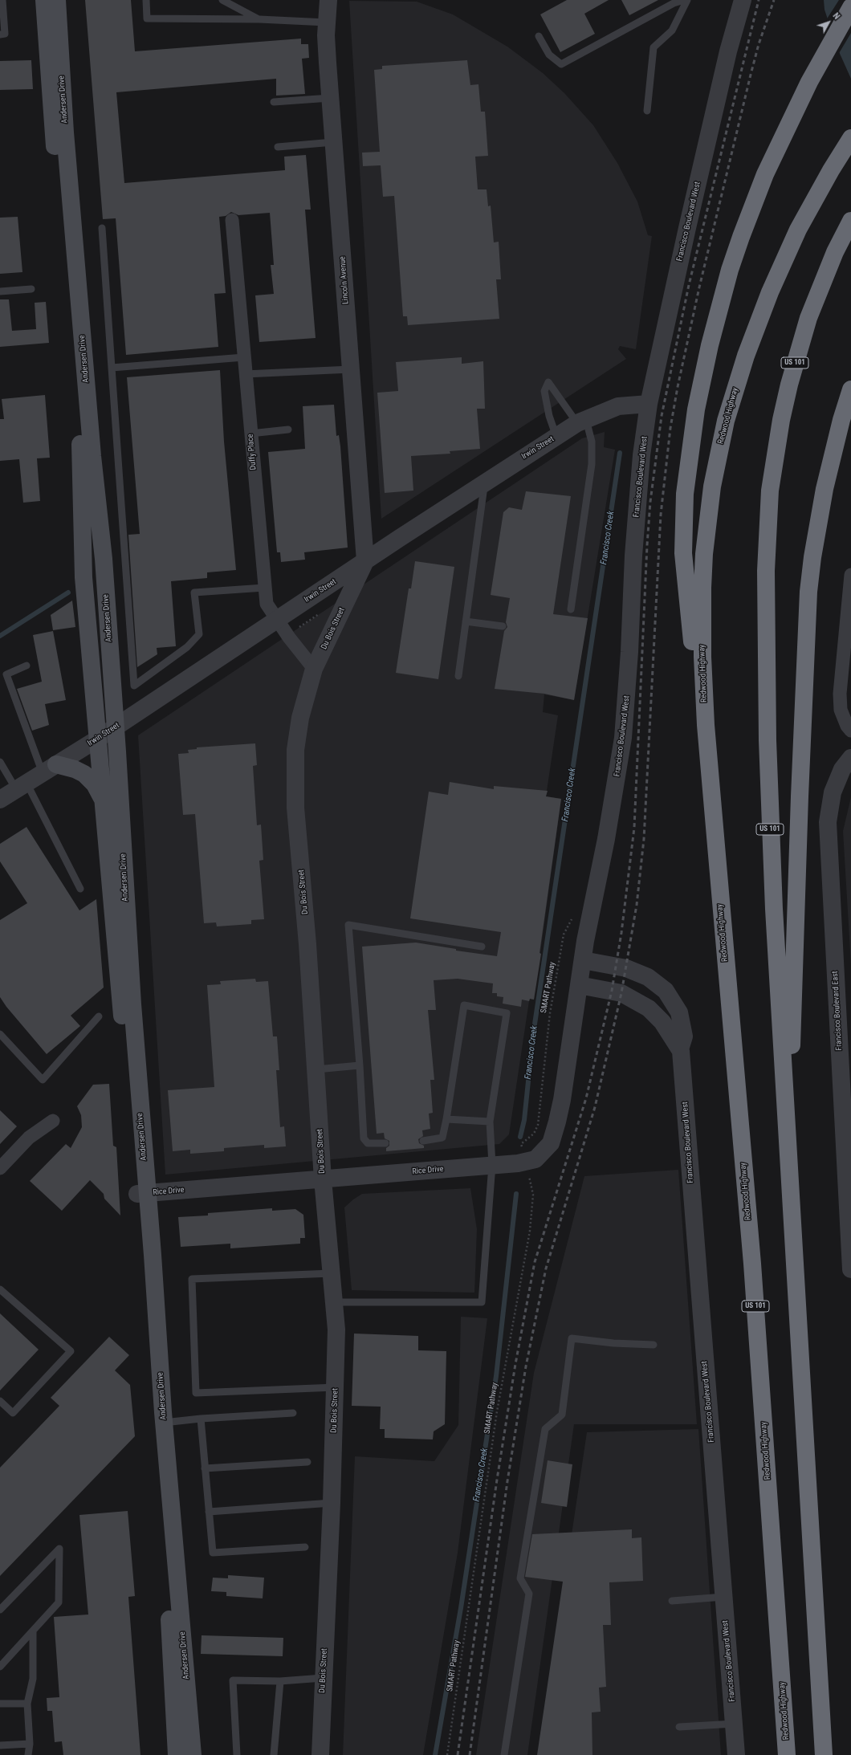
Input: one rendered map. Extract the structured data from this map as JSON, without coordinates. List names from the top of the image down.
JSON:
{
  "streets": {
    "highway": ["US 101", "Redwood Highway"],
    "main road": ["Andersen Drive"],
    "street": [
      "Francisco Boulevard West",
      "Lincoln Avenue",
      "Irwin Street",
      "Duffy Place",
      "Du Bois Street",
      "Francisco Boulevard East",
      "Rice Drive"
    ],
    "path": ["SMART Pathway"]
  },
  "crossings": [
    ["Andersen Drive", "Irwin Street"],
    ["Andersen Drive", "Rice Drive"],
    ["Francisco Boulevard West", "Irwin Street"],
    ["Francisco Boulevard West", "Rice Drive"],
    ["Lincoln Avenue", "Irwin Street"],
    ["Lincoln Avenue", "Du Bois Street"],
    ["Irwin Street", "Duffy Place"],
    ["Irwin Street", "Du Bois Street"],
    ["Duffy Place", "Du Bois Street"],
    ["Du Bois Street", "Rice Drive"]
  ],
  "water": ["Francisco Creek"],
  "north": "top right"
}
